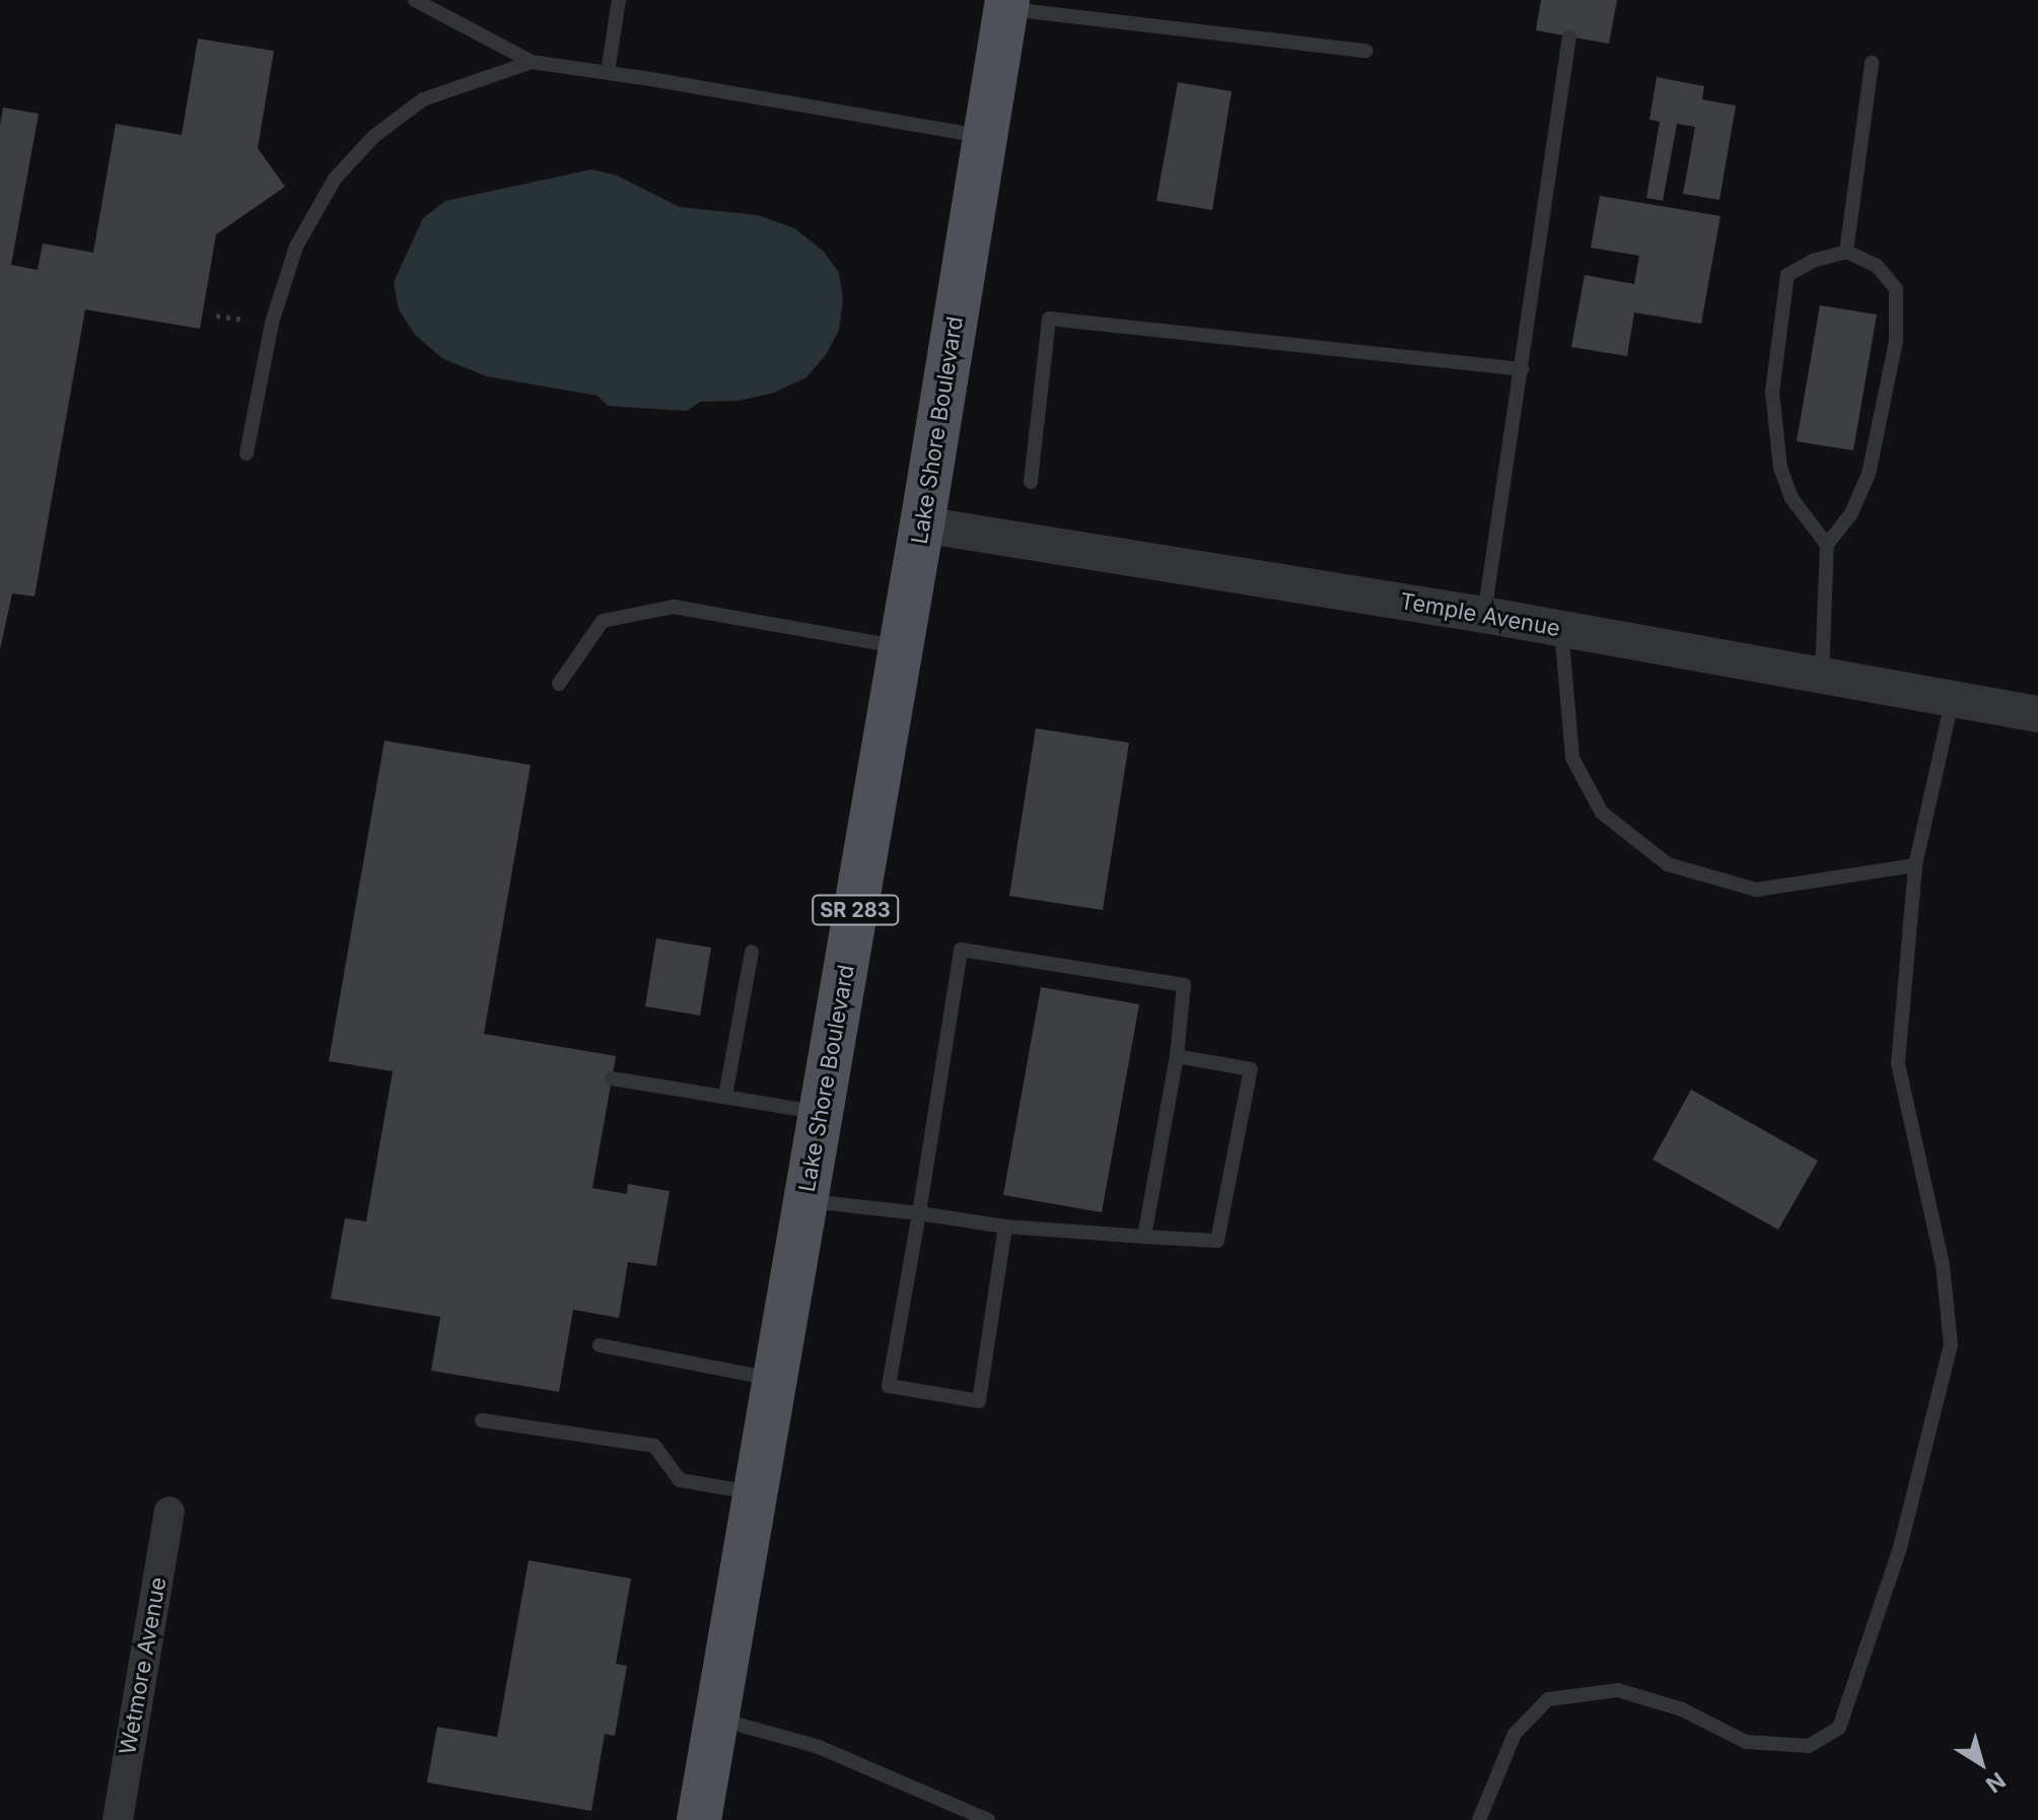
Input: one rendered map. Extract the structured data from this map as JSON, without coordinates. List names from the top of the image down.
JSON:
{
  "streets": {
    "main road": ["Lake Shore Boulevard", "SR 283"],
    "street": ["Temple Avenue", "Wetmore Avenue"]
  },
  "crossings": [
    ["Lake Shore Boulevard", "Temple Avenue"]
  ],
  "north": "bottom right"
}
